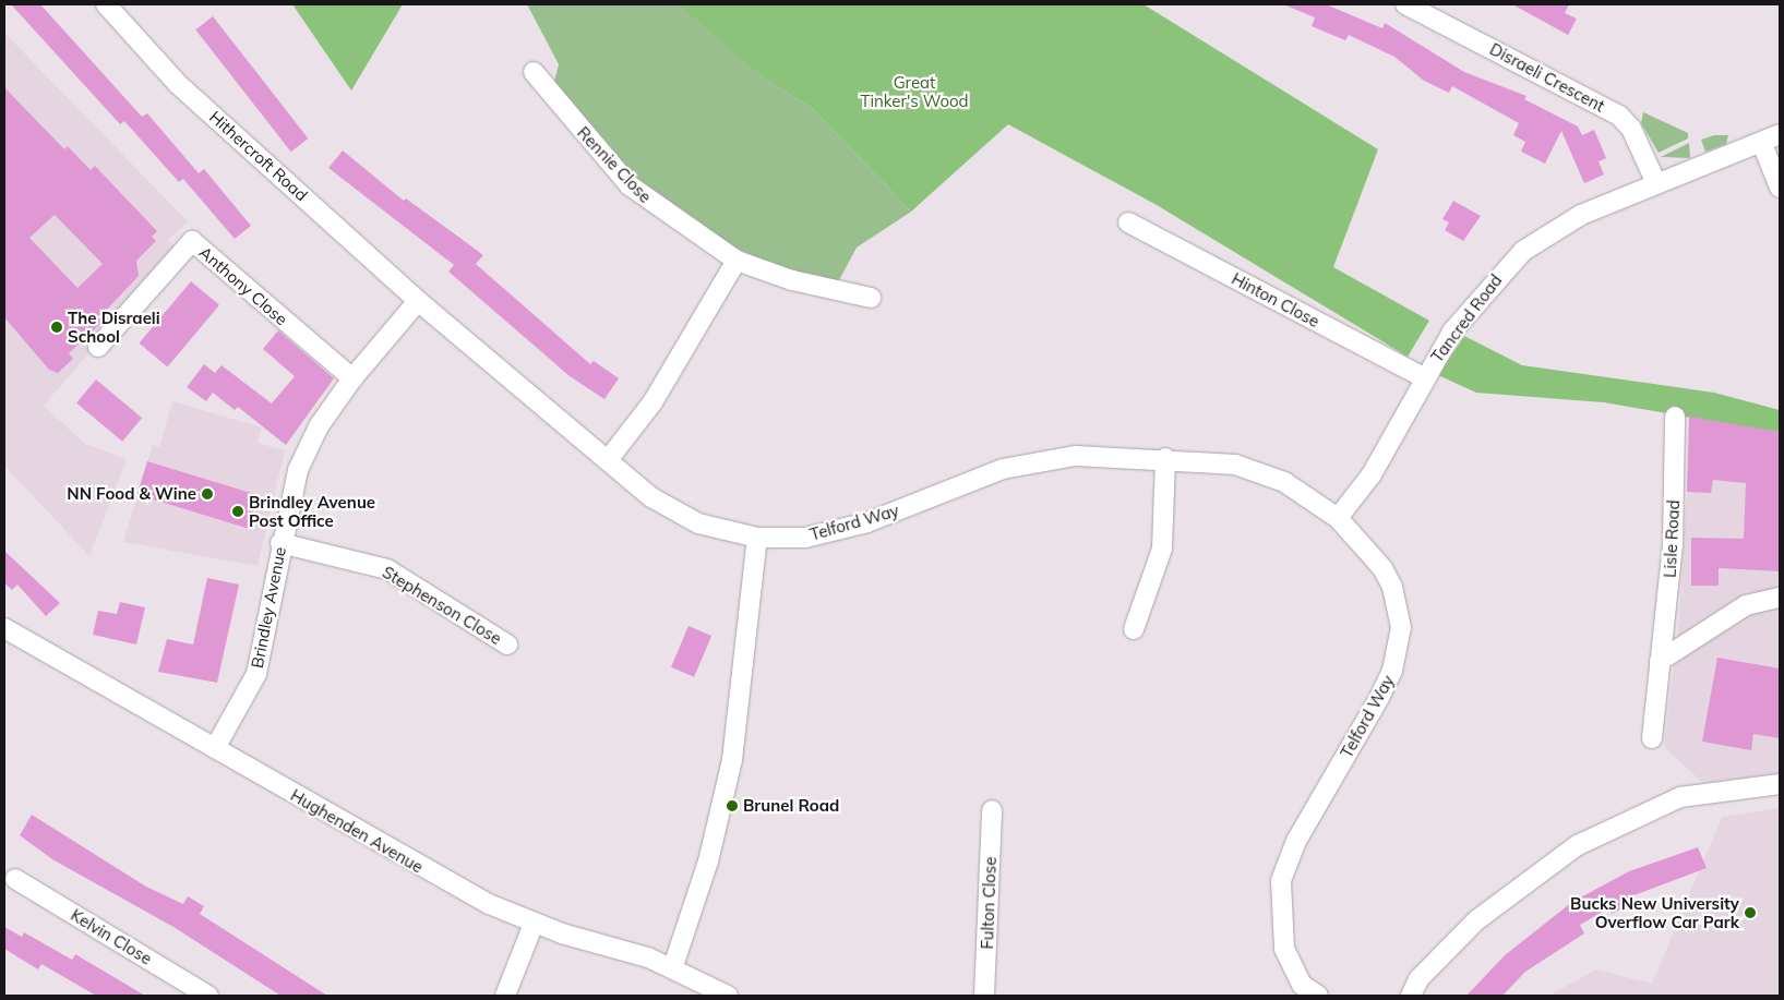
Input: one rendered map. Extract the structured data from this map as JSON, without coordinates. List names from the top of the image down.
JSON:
{
  "streets": {
    "street": [
      "Disraeli Crescent",
      "Hithercroft Road",
      "Rennie Close",
      "Anthony Close",
      "Hinton Close",
      "Tancred Road",
      "Telford Way",
      "Lisle Road",
      "Stephenson Close",
      "Brindley Avenue",
      "Hughenden Avenue",
      "Fulton Close",
      "Kelvin Close"
    ]
  },
  "crossings": [
    ["Disraeli Crescent", "Tancred Road"],
    ["Hithercroft Road", "Telford Way"],
    ["Hithercroft Road", "Brindley Avenue"],
    ["Anthony Close", "Brindley Avenue"],
    ["Hinton Close", "Tancred Road"],
    ["Tancred Road", "Telford Way"],
    ["Telford Way", "Brindley Avenue"],
    ["Stephenson Close", "Brindley Avenue"],
    ["Brindley Avenue", "Hughenden Avenue"]
  ],
  "parks": ["Great Tinker's Wood"],
  "places": [
    "The Disraeli School",
    "NN Food & Wine",
    "Brindley Avenue Post Office",
    "Brunel Road",
    "Bucks New University Overflow Car Park"
  ]
}
